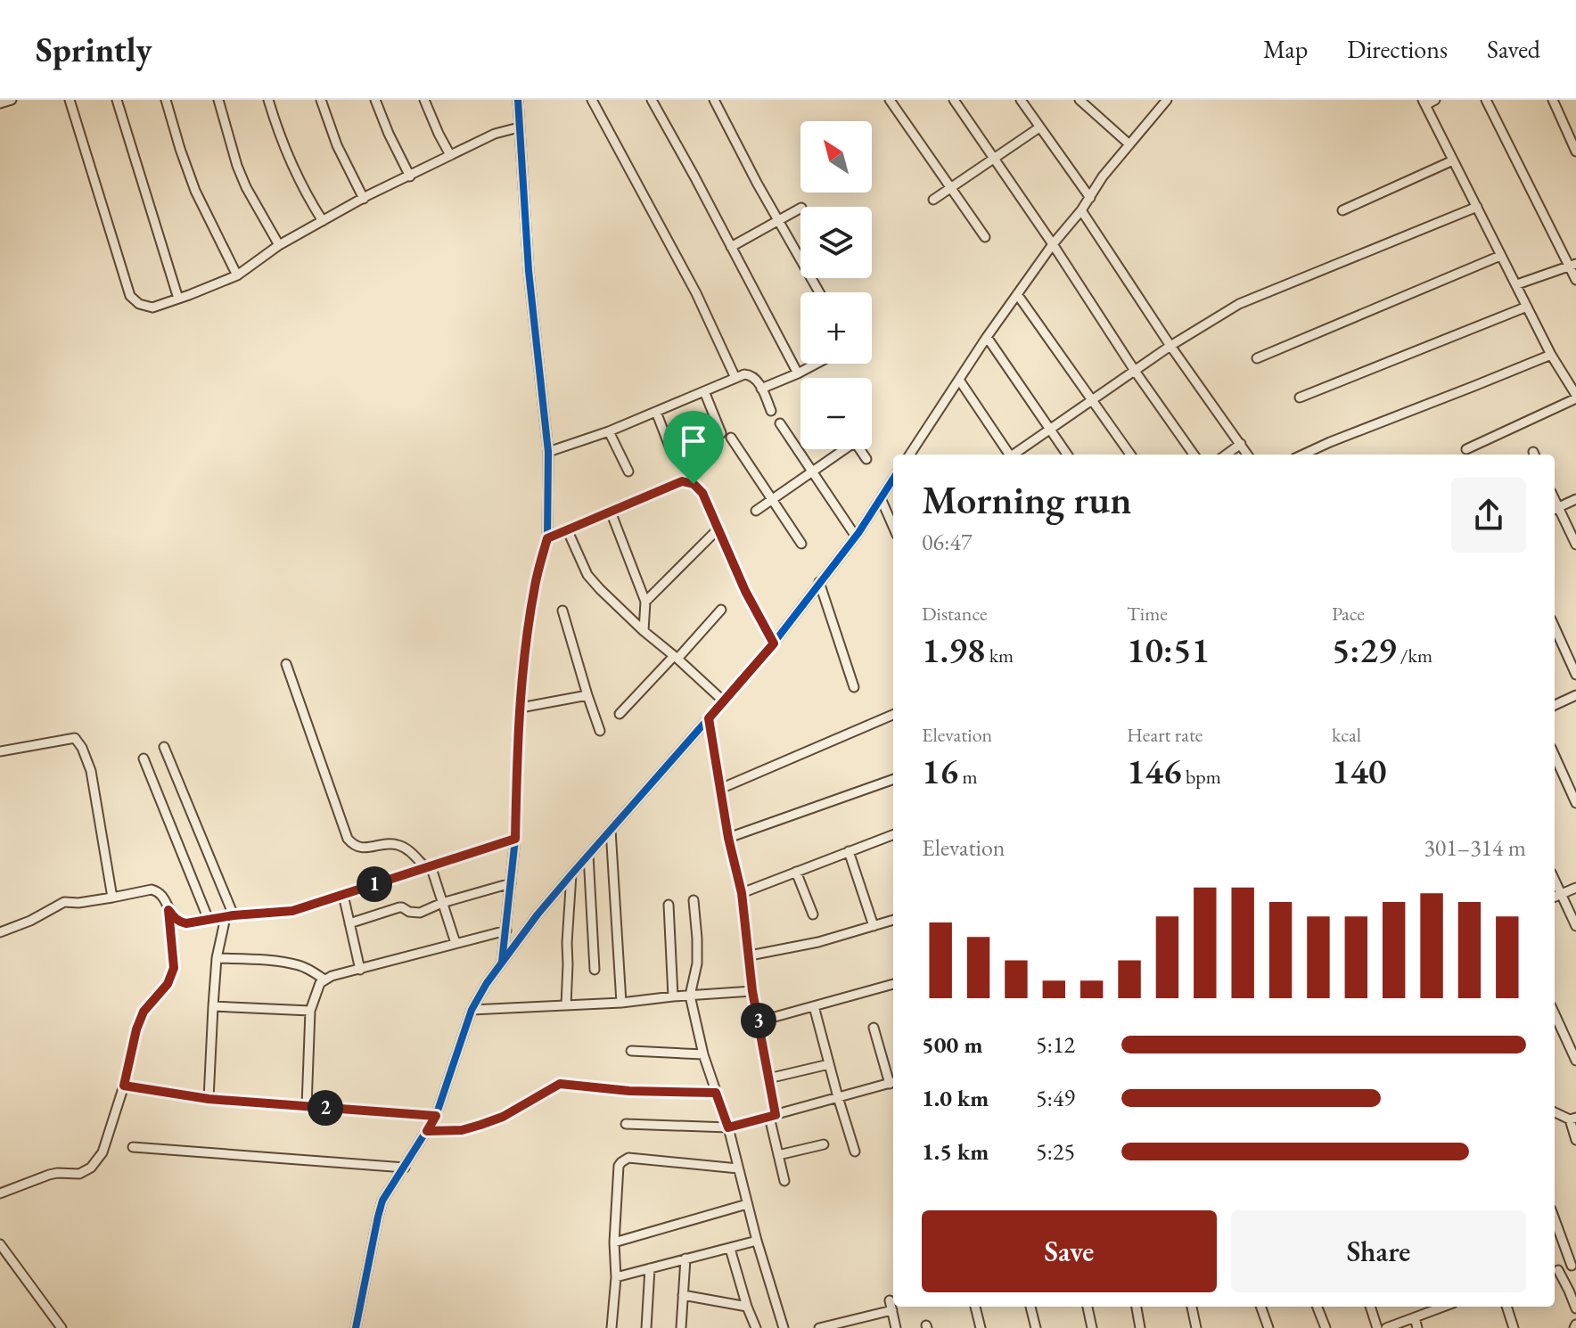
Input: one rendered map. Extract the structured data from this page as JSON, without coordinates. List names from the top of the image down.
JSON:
{
  "north": "top left",
  "page": {
    "header": "Sprintly",
    "nav": ["Map", "Directions", "Saved"],
    "map_buttons": ["+", "−"],
    "heading": ["Morning run", "06:47"],
    "stats": [
      ["Distance", "1.98 km"],
      ["Time", "10:51"],
      ["Pace", "5:29 /km"],
      ["Elevation", "16 m"],
      ["Heart rate", "146 bpm"],
      ["kcal", "140"]
    ],
    "chart": ["Elevation", "301–314 m"],
    "pins": ["1", "3", "2"],
    "list": [
      {
        "name": "500 m",
        "note": "5:12"
      },
      {
        "name": "1.0 km",
        "note": "5:49"
      },
      {
        "name": "1.5 km",
        "note": "5:25"
      }
    ],
    "buttons": ["Save", "Share"]
  }
}
